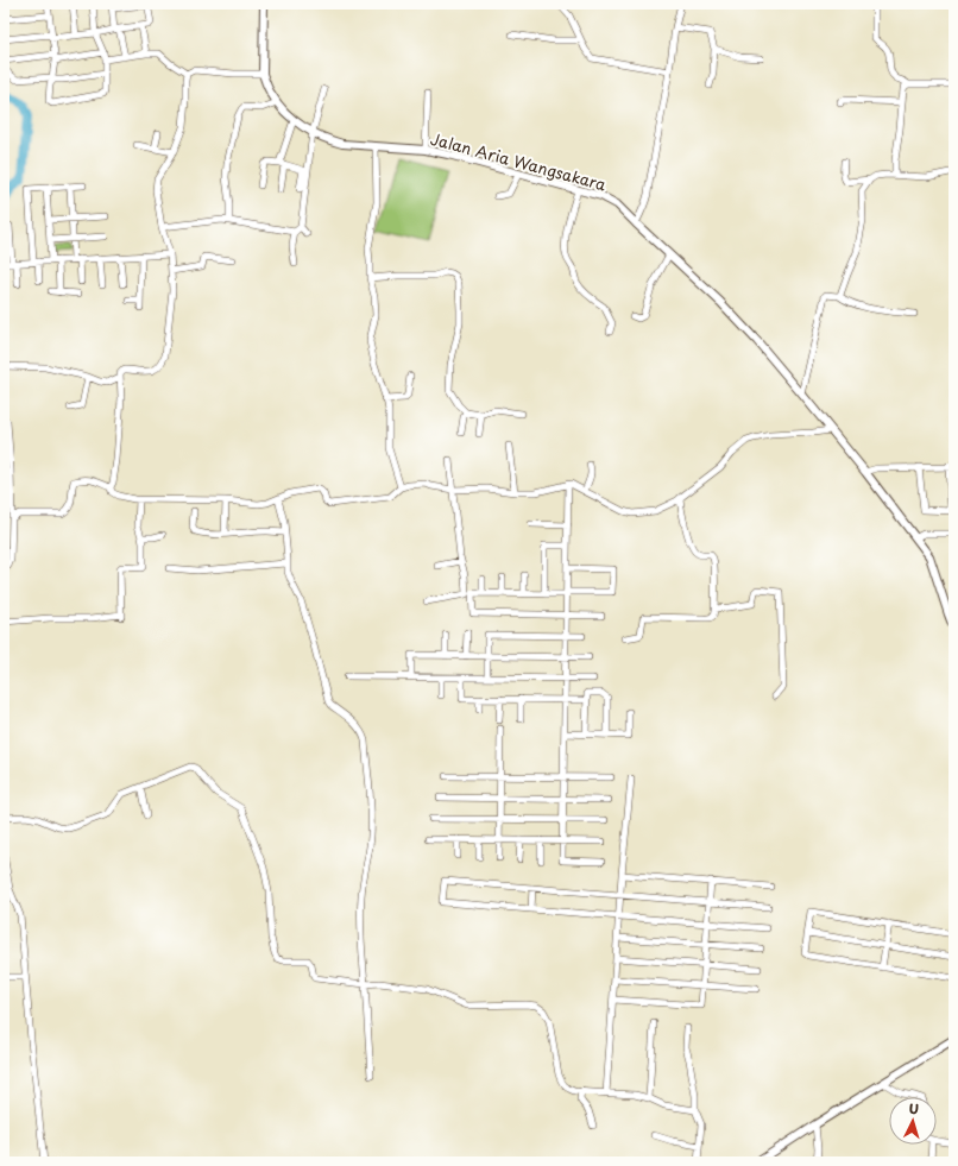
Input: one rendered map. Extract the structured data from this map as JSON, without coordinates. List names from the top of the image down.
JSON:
{
  "streets": {
    "street": ["Jalan Aria Wangsakara"]
  },
  "north": "top"
}
